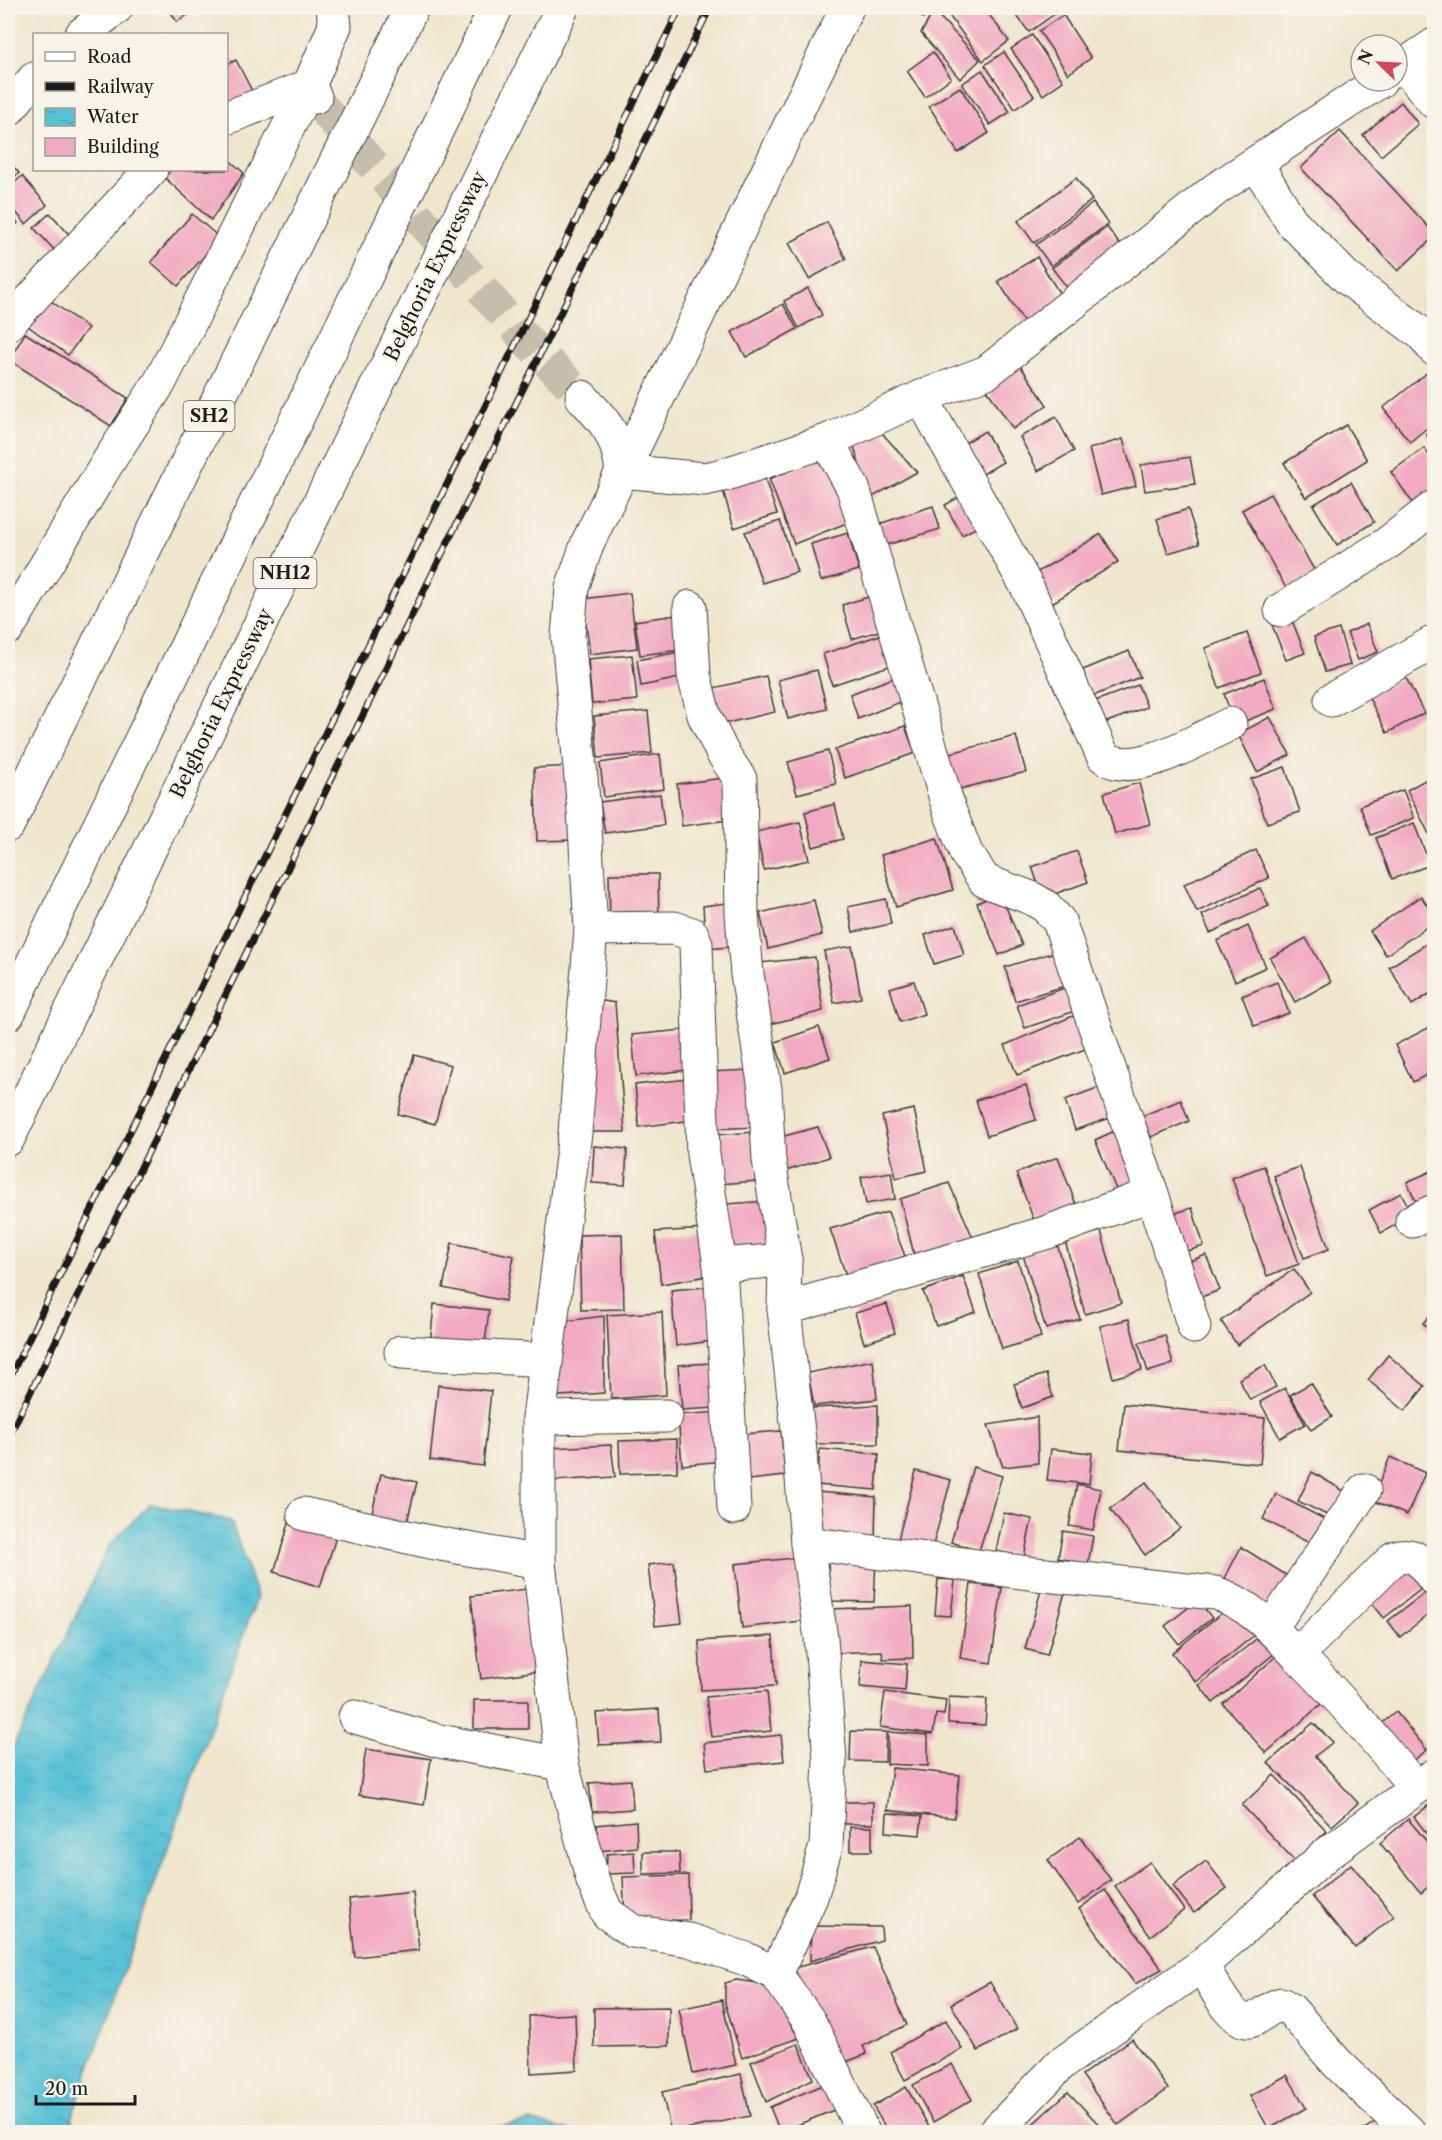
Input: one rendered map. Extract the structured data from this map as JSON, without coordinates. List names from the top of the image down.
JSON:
{
  "streets": {
    "main road": ["Belghoria Expressway", "SH2", "NH12"]
  },
  "legend": [
    "Road",
    "Railway",
    "Water",
    "Building"
  ],
  "scale_bar": "20 m",
  "north": "top left"
}
